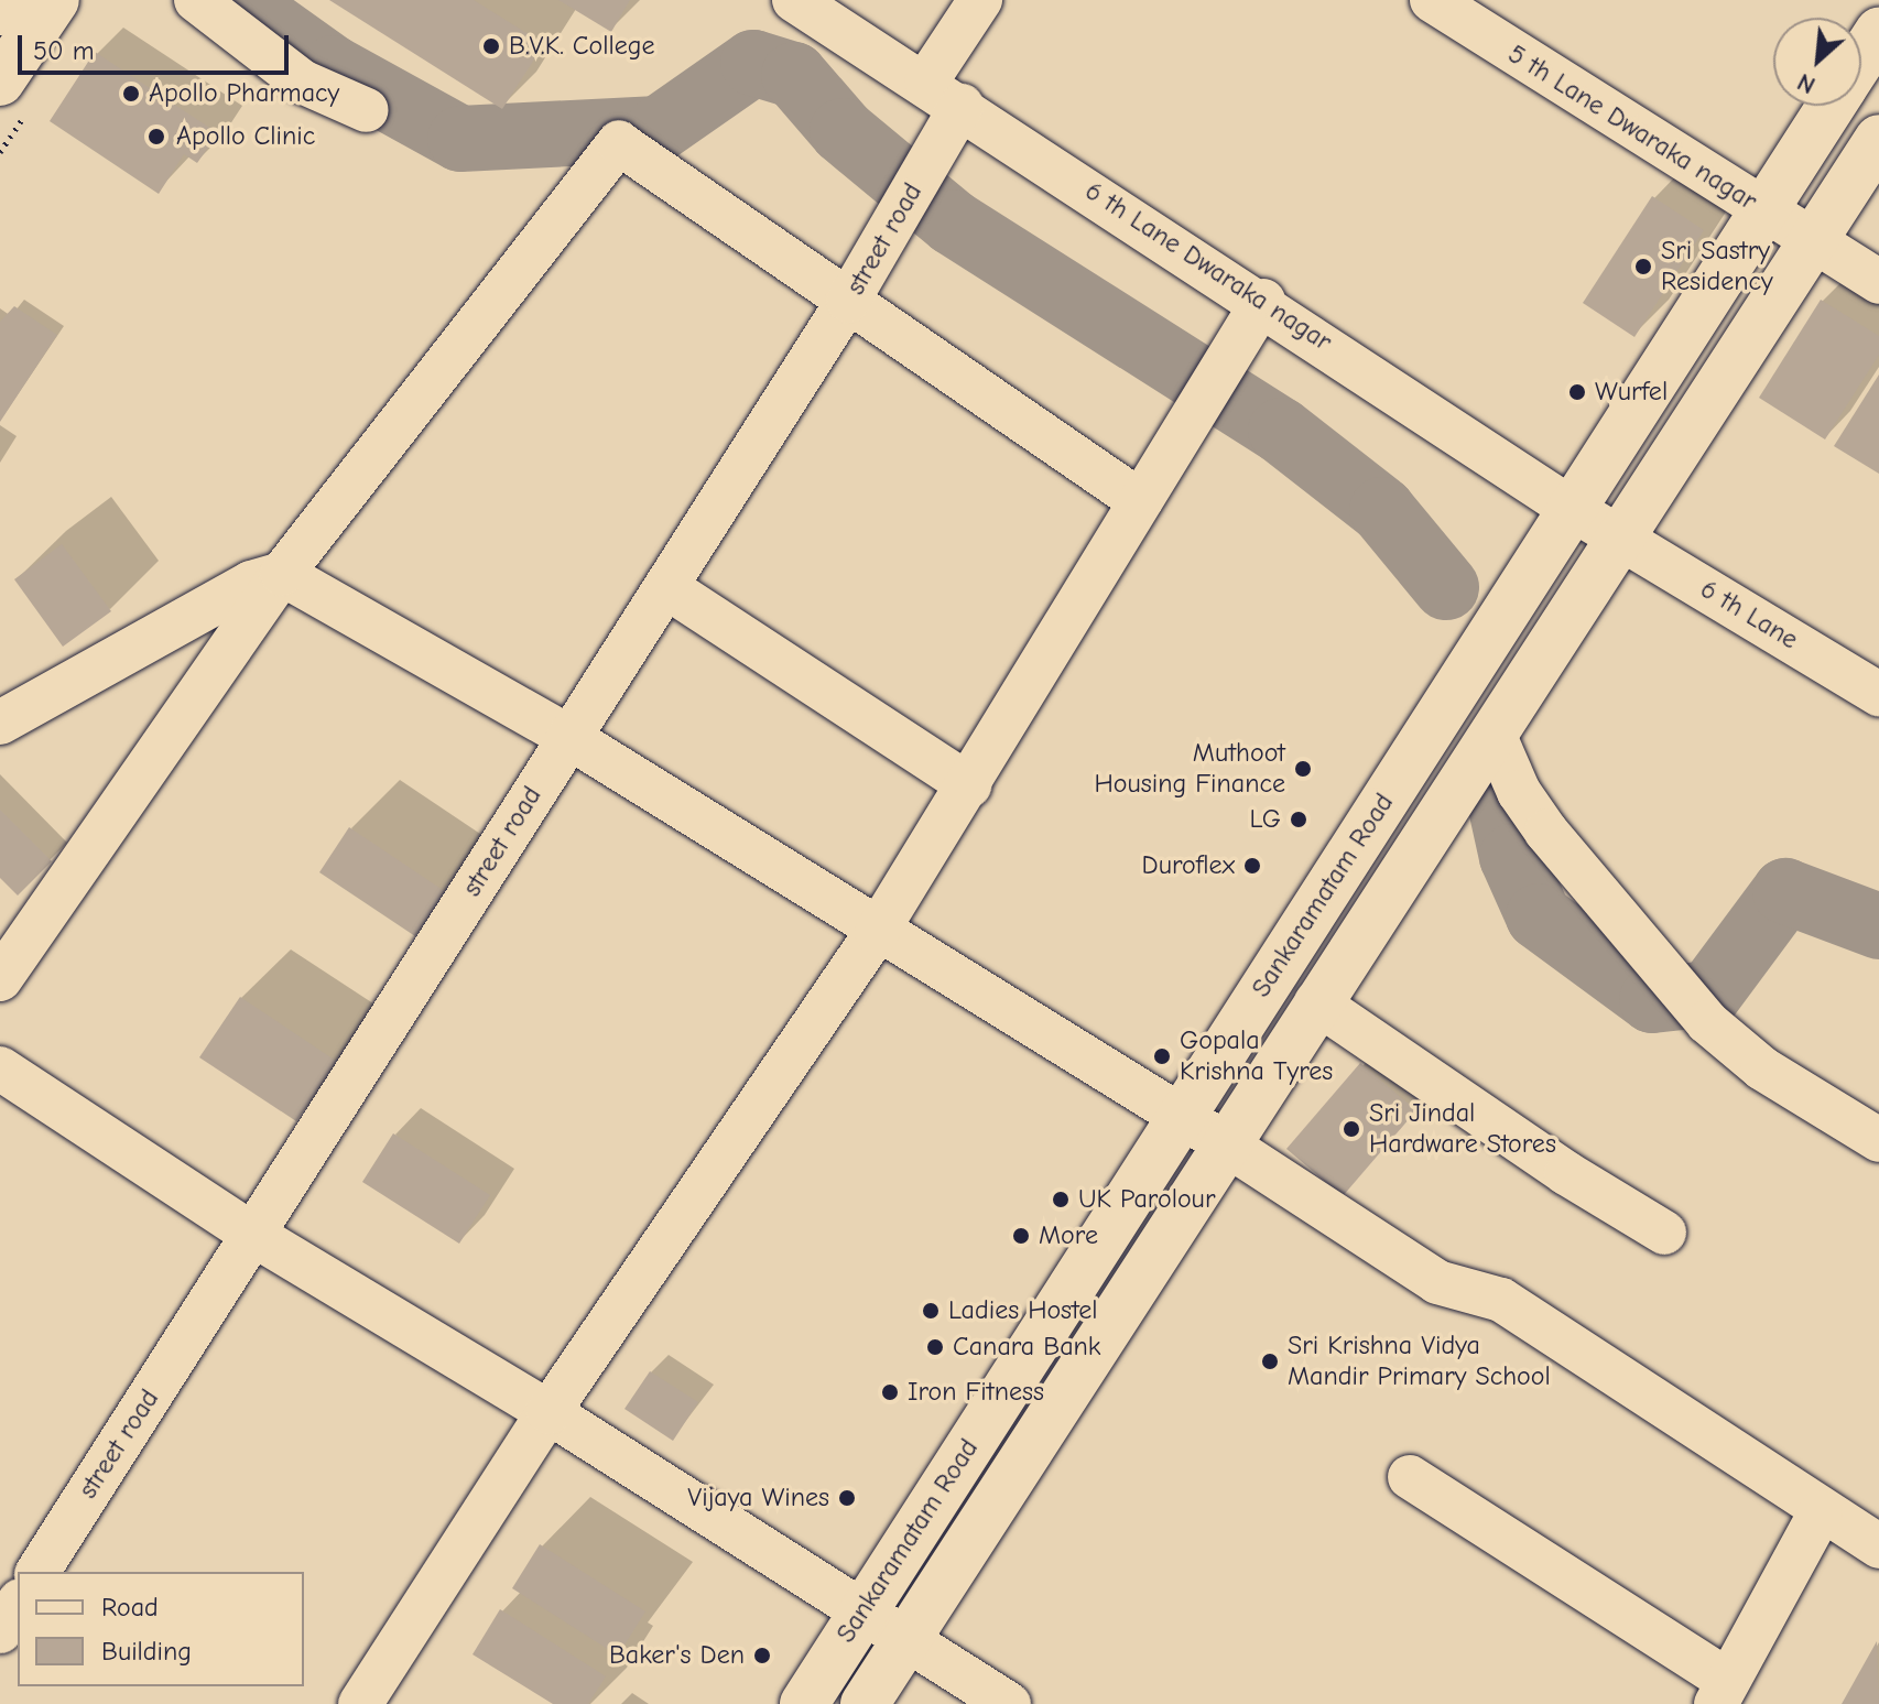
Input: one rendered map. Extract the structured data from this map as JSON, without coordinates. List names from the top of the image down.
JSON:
{
  "streets": {
    "main road": ["Sankaramatam Road"],
    "street": [
      "5 th Lane Dwaraka nagar",
      "street road",
      "6 th Lane Dwaraka nagar",
      "6 th Lane"
    ]
  },
  "crossings": [
    ["5 th Lane Dwaraka nagar", "Sankaramatam Road"],
    ["street road", "6 th Lane Dwaraka nagar"],
    ["6 th Lane Dwaraka nagar", "6 th Lane"],
    ["6 th Lane Dwaraka nagar", "Sankaramatam Road"],
    ["6 th Lane", "Sankaramatam Road"]
  ],
  "places": [
    "B.V.K. College",
    "Apollo Pharmacy",
    "Apollo Clinic",
    "Sri Sastry Residency",
    "Wurfel",
    "Muthoot Housing Finance",
    "LG",
    "Duroflex",
    "Gopala Krishna Tyres",
    "Sri Jindal Hardware Stores",
    "UK Parolour",
    "More",
    "Ladies Hostel",
    "Canara Bank",
    "Sri Krishna Vidya Mandir Primary School",
    "Iron Fitness",
    "Vijaya Wines",
    "Baker's Den"
  ],
  "legend": ["Road", "Building"],
  "scale_bar": "50 m",
  "north": "bottom left"
}
